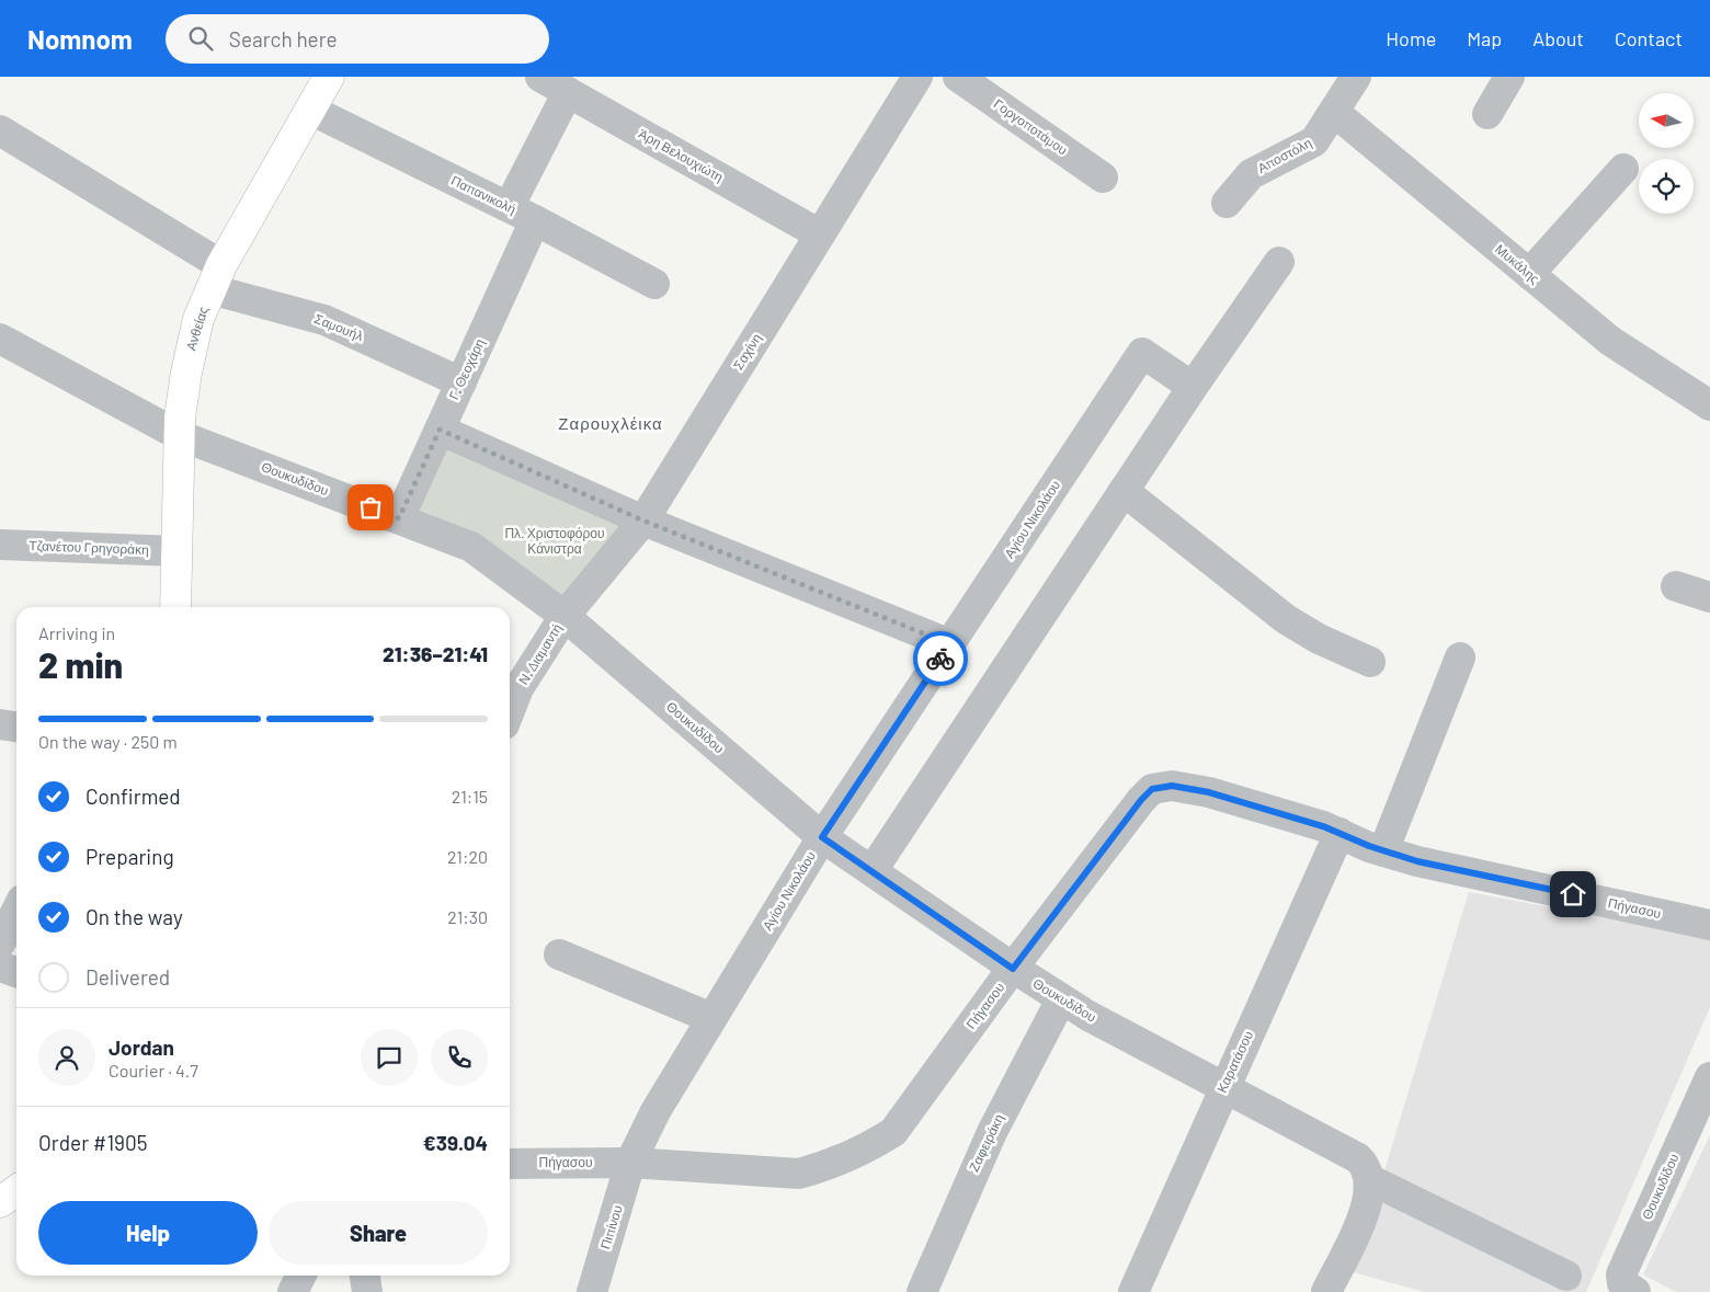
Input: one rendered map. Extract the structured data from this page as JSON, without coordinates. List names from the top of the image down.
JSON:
{
  "streets": {
    "main road": ["Ανθείας"],
    "street": [
      "Γοργοποτάμου",
      "Άρη Βελουχιώτη",
      "Αποστόλη",
      "Παπανικολή",
      "Μυκάλης",
      "Σαμουήλ",
      "Σαχίνη",
      "Γ. Θεοχάρη",
      "Θουκυδίδου",
      "Αγίου Νικολάου",
      "Τζανέτου Γρηγοράκη",
      "Ν. Διαμαντή",
      "Πήγασου",
      "Καρατάσου",
      "Ζαφειράκη",
      "Πιπίνου"
    ]
  },
  "crossings": [
    ["Άρη Βελουχιώτη", "Σαχίνη"],
    ["Αποστόλη", "Μυκάλης"],
    ["Παπανικολή", "Ανθείας"],
    ["Παπανικολή", "Γ. Θεοχάρη"],
    ["Σαμουήλ", "Ανθείας"],
    ["Σαμουήλ", "Γ. Θεοχάρη"],
    ["Ανθείας", "Θουκυδίδου"],
    ["Ανθείας", "Τζανέτου Γρηγοράκη"],
    ["Σαχίνη", "Θουκυδίδου"],
    ["Σαχίνη", "Ν. Διαμαντή"],
    ["Γ. Θεοχάρη", "Θουκυδίδου"],
    ["Θουκυδίδου", "Αγίου Νικολάου"],
    ["Θουκυδίδου", "Ν. Διαμαντή"],
    ["Θουκυδίδου", "Πήγασου"],
    ["Θουκυδίδου", "Καρατάσου"],
    ["Θουκυδίδου", "Ζαφειράκη"],
    ["Αγίου Νικολάου", "Πήγασου"],
    ["Αγίου Νικολάου", "Πιπίνου"],
    ["Πήγασου", "Καρατάσου"],
    ["Πήγασου", "Πιπίνου"]
  ],
  "districts": ["Ζαρουχλέικα"],
  "parks": ["Πλ. Χριστοφόρου Κάνιστρα"],
  "north": "left",
  "page": {
    "header": "Nomnom",
    "search": "Search here",
    "nav": [
      "Home",
      "Map",
      "About",
      "Contact"
    ],
    "heading": ["2 min", "Arriving in", "21:36–21:41"],
    "panel": [
      "Jordan",
      "Courier · 4.7",
      "Order #1905",
      "€39.04"
    ],
    "bar": "On the way · 250 m",
    "list": [
      ["Confirmed", "21:15"],
      ["Preparing", "21:20"],
      ["On the way", "21:30"],
      "Delivered"
    ],
    "buttons": ["Help", "Share"]
  }
}
